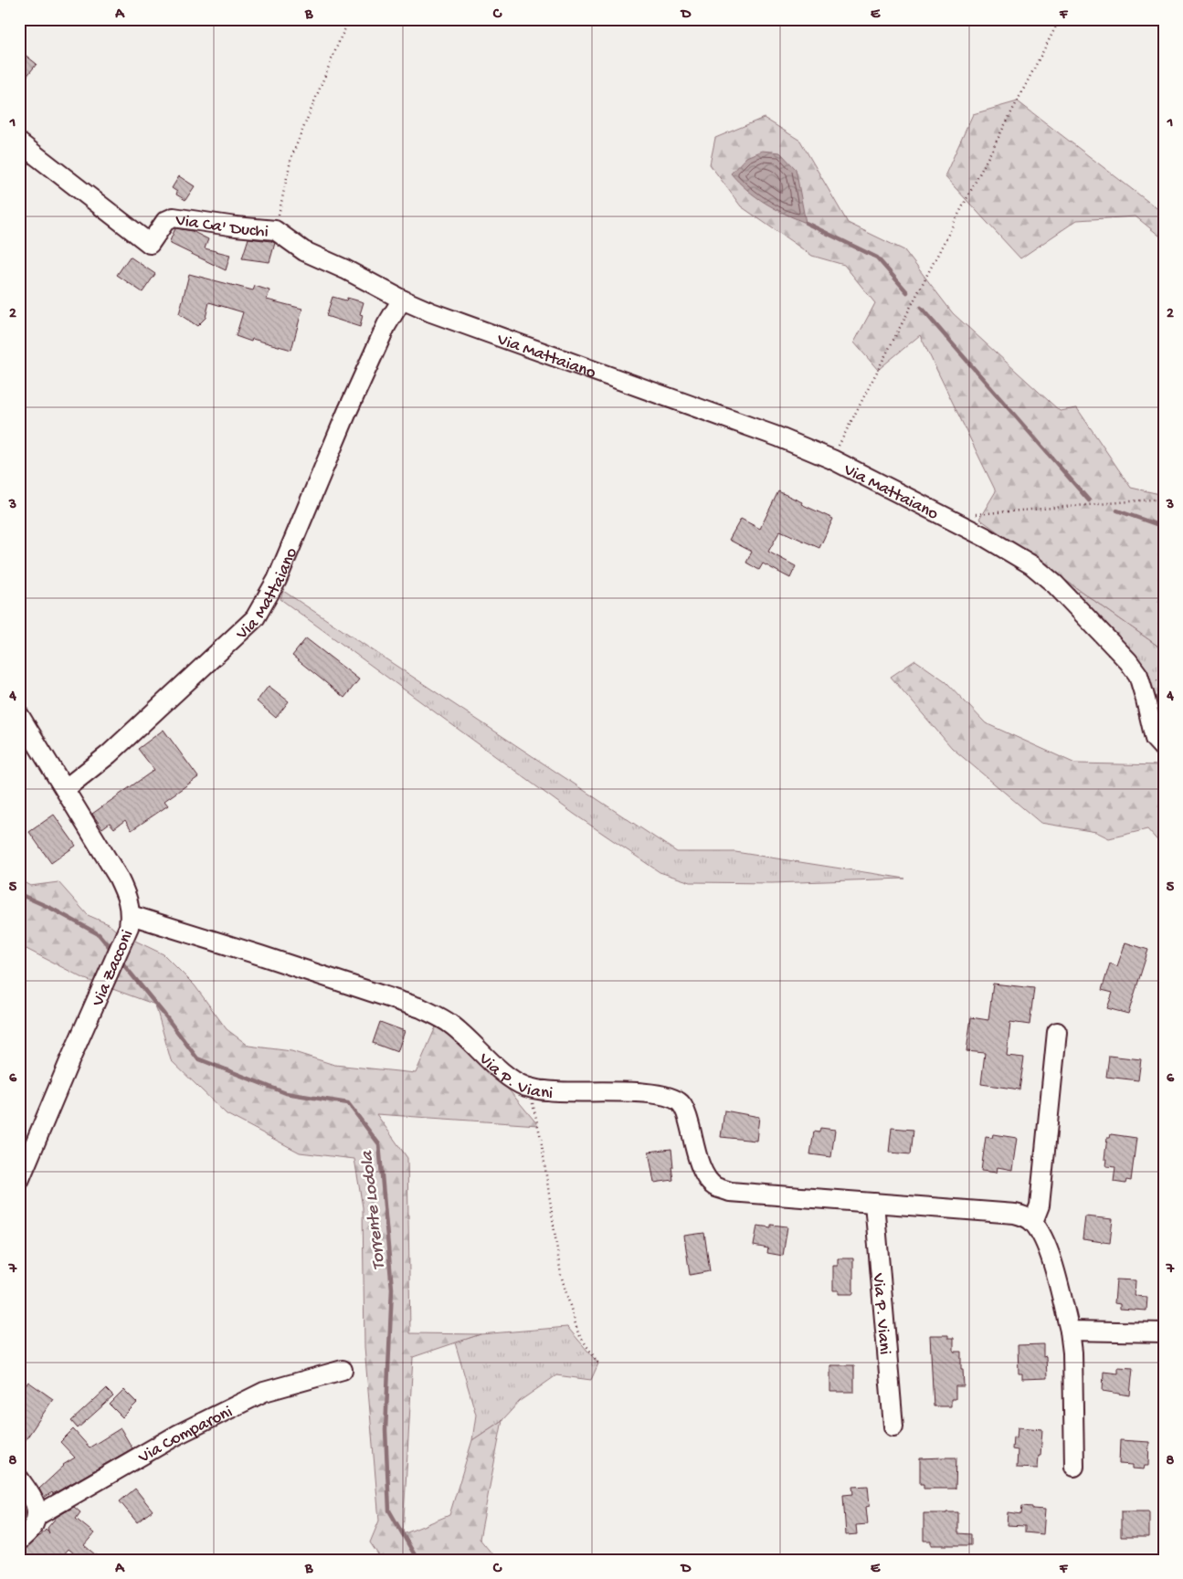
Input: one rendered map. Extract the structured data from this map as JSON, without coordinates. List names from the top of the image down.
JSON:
{
  "streets": {
    "street": [
      "Via Ca' Duchi",
      "Via Mattaiano",
      "Via Zacconi",
      "Via P. Viani",
      "Via Comparoni"
    ]
  },
  "crossings": [
    ["Via Ca' Duchi", "Via Mattaiano"],
    ["Via Mattaiano", "Via Zacconi"],
    ["Via Zacconi", "Via P. Viani"]
  ],
  "water": ["Torrente Lodola"],
  "grid": {
    "columns": [
      "A",
      "B",
      "C",
      "D",
      "E",
      "F"
    ],
    "rows": [
      "1",
      "2",
      "3",
      "4",
      "5",
      "6",
      "7",
      "8"
    ]
  }
}
